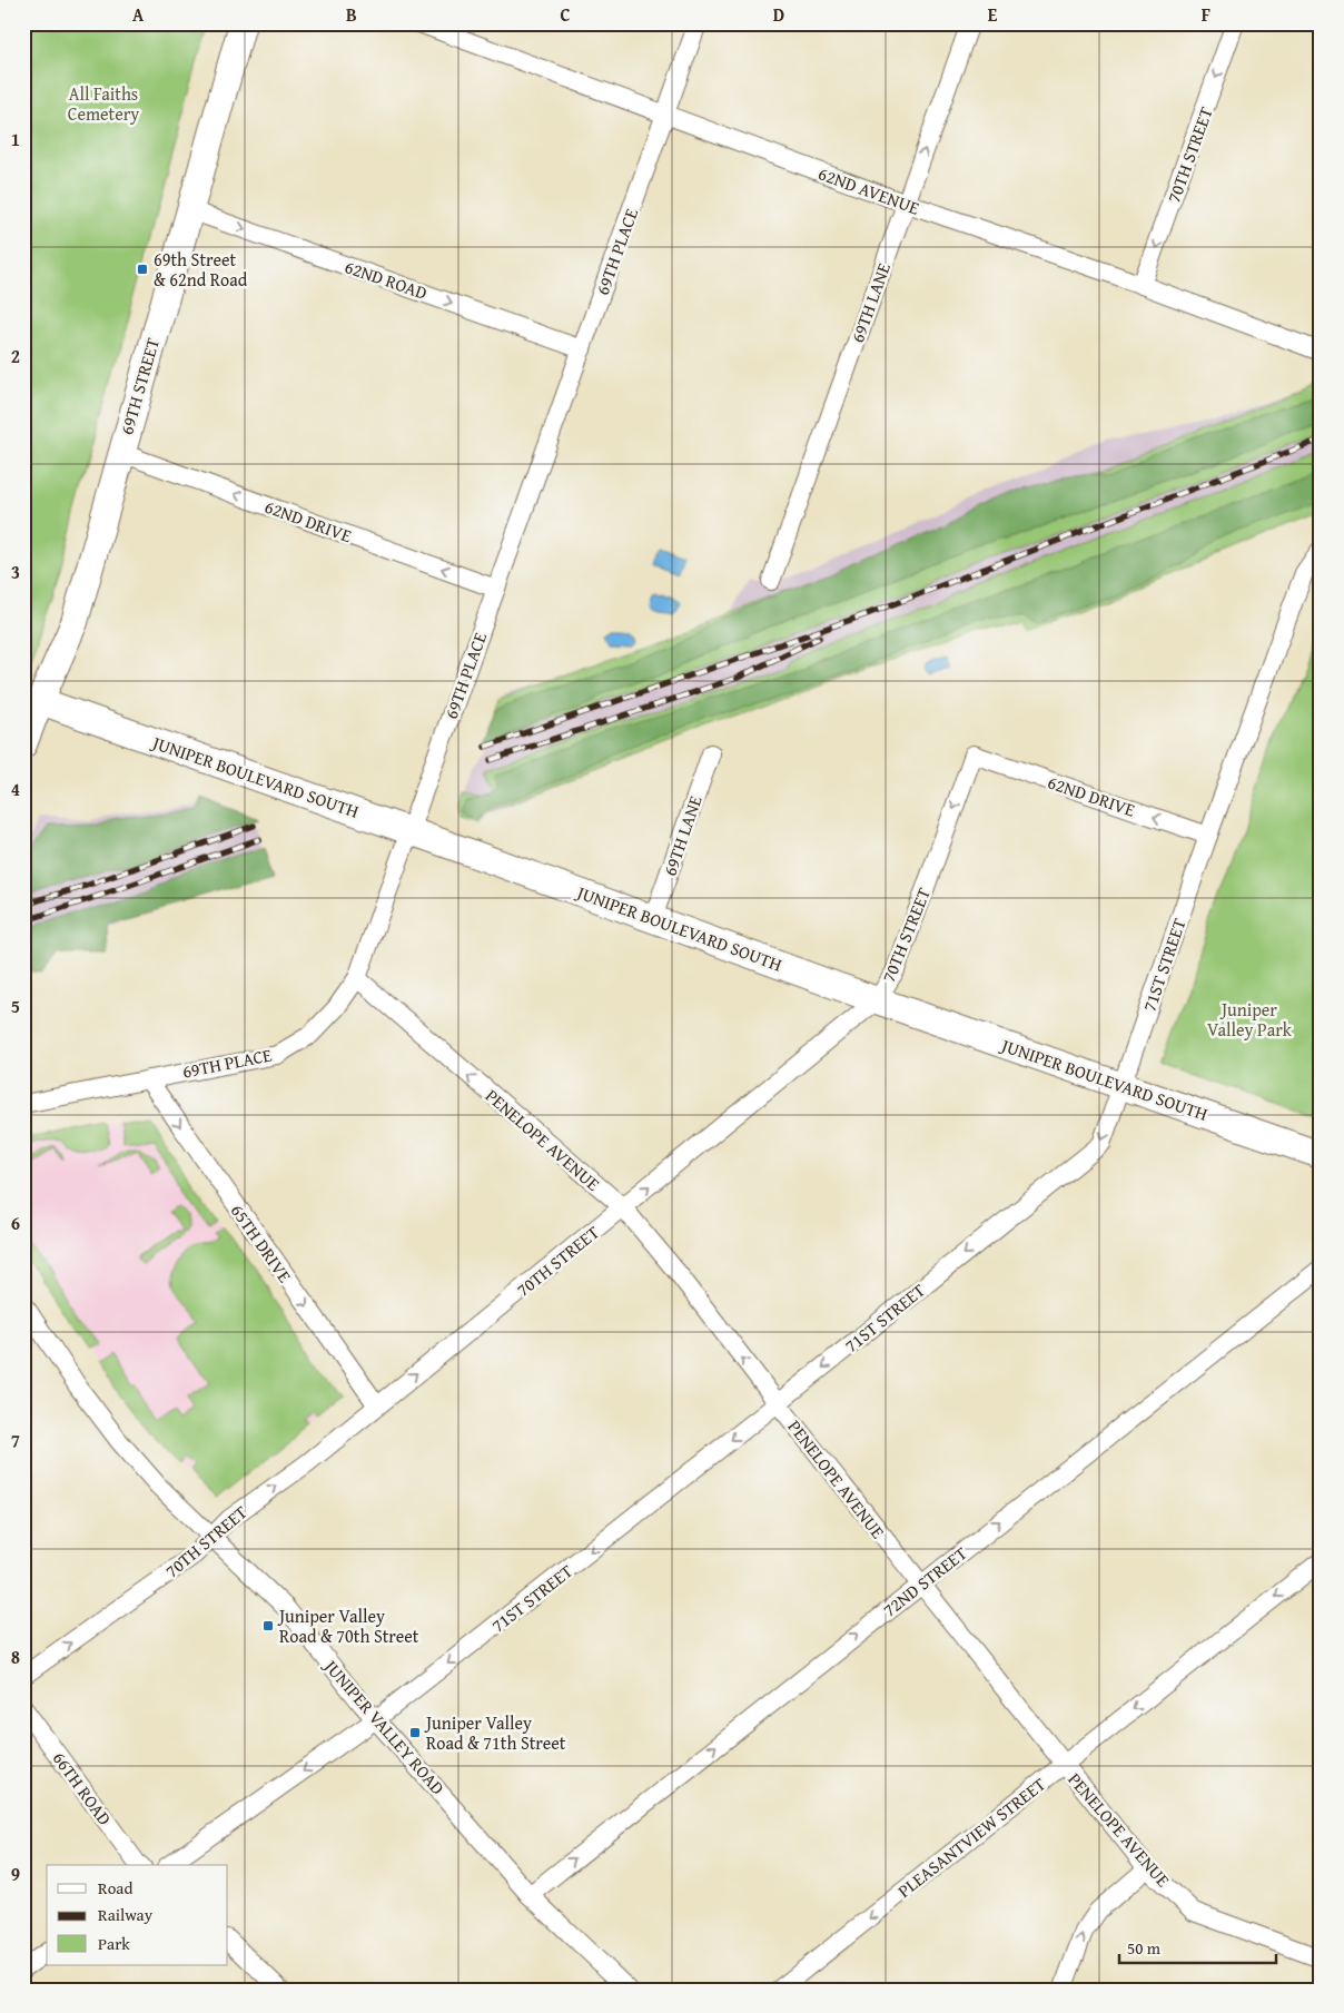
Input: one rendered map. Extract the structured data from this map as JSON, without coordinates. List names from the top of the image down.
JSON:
{
  "streets": {
    "street": [
      "70TH STREET",
      "62ND AVENUE",
      "69TH PLACE",
      "62ND ROAD",
      "69TH LANE",
      "69TH STREET",
      "62ND DRIVE",
      "JUNIPER BOULEVARD SOUTH",
      "71ST STREET",
      "PENELOPE AVENUE",
      "65TH DRIVE",
      "72ND STREET",
      "JUNIPER VALLEY ROAD",
      "66TH ROAD",
      "PLEASANTVIEW STREET"
    ]
  },
  "crossings": [
    ["70TH STREET", "62ND AVENUE"],
    ["70TH STREET", "62ND DRIVE"],
    ["70TH STREET", "JUNIPER BOULEVARD SOUTH"],
    ["70TH STREET", "PENELOPE AVENUE"],
    ["70TH STREET", "65TH DRIVE"],
    ["70TH STREET", "JUNIPER VALLEY ROAD"],
    ["62ND AVENUE", "69TH PLACE"],
    ["62ND AVENUE", "69TH LANE"],
    ["69TH PLACE", "62ND ROAD"],
    ["69TH PLACE", "62ND DRIVE"],
    ["69TH PLACE", "JUNIPER BOULEVARD SOUTH"],
    ["69TH PLACE", "PENELOPE AVENUE"],
    ["69TH PLACE", "65TH DRIVE"],
    ["62ND ROAD", "69TH STREET"],
    ["69TH LANE", "JUNIPER BOULEVARD SOUTH"],
    ["69TH STREET", "62ND DRIVE"],
    ["69TH STREET", "JUNIPER BOULEVARD SOUTH"],
    ["62ND DRIVE", "71ST STREET"],
    ["JUNIPER BOULEVARD SOUTH", "71ST STREET"],
    ["71ST STREET", "PENELOPE AVENUE"],
    ["71ST STREET", "JUNIPER VALLEY ROAD"],
    ["PENELOPE AVENUE", "72ND STREET"],
    ["PENELOPE AVENUE", "PLEASANTVIEW STREET"],
    ["72ND STREET", "JUNIPER VALLEY ROAD"]
  ],
  "one_way": [
    "62ND ROAD",
    "62ND DRIVE",
    "71ST STREET",
    "PENELOPE AVENUE",
    "65TH DRIVE",
    "72ND STREET",
    "PLEASANTVIEW STREET"
  ],
  "parks": ["All Faiths Cemetery", "Juniper Valley Park"],
  "places": {
    "transit": ["69th Street & 62nd Road", "Juniper Valley Road & 70th Street", "Juniper Valley Road & 71th Street"]
  },
  "legend": ["Road", "Railway", "Park"],
  "scale_bar": "50 m",
  "grid": {
    "columns": [
      "A",
      "B",
      "C",
      "D",
      "E",
      "F"
    ],
    "rows": [
      "1",
      "2",
      "3",
      "4",
      "5",
      "6",
      "7",
      "8",
      "9"
    ]
  }
}
